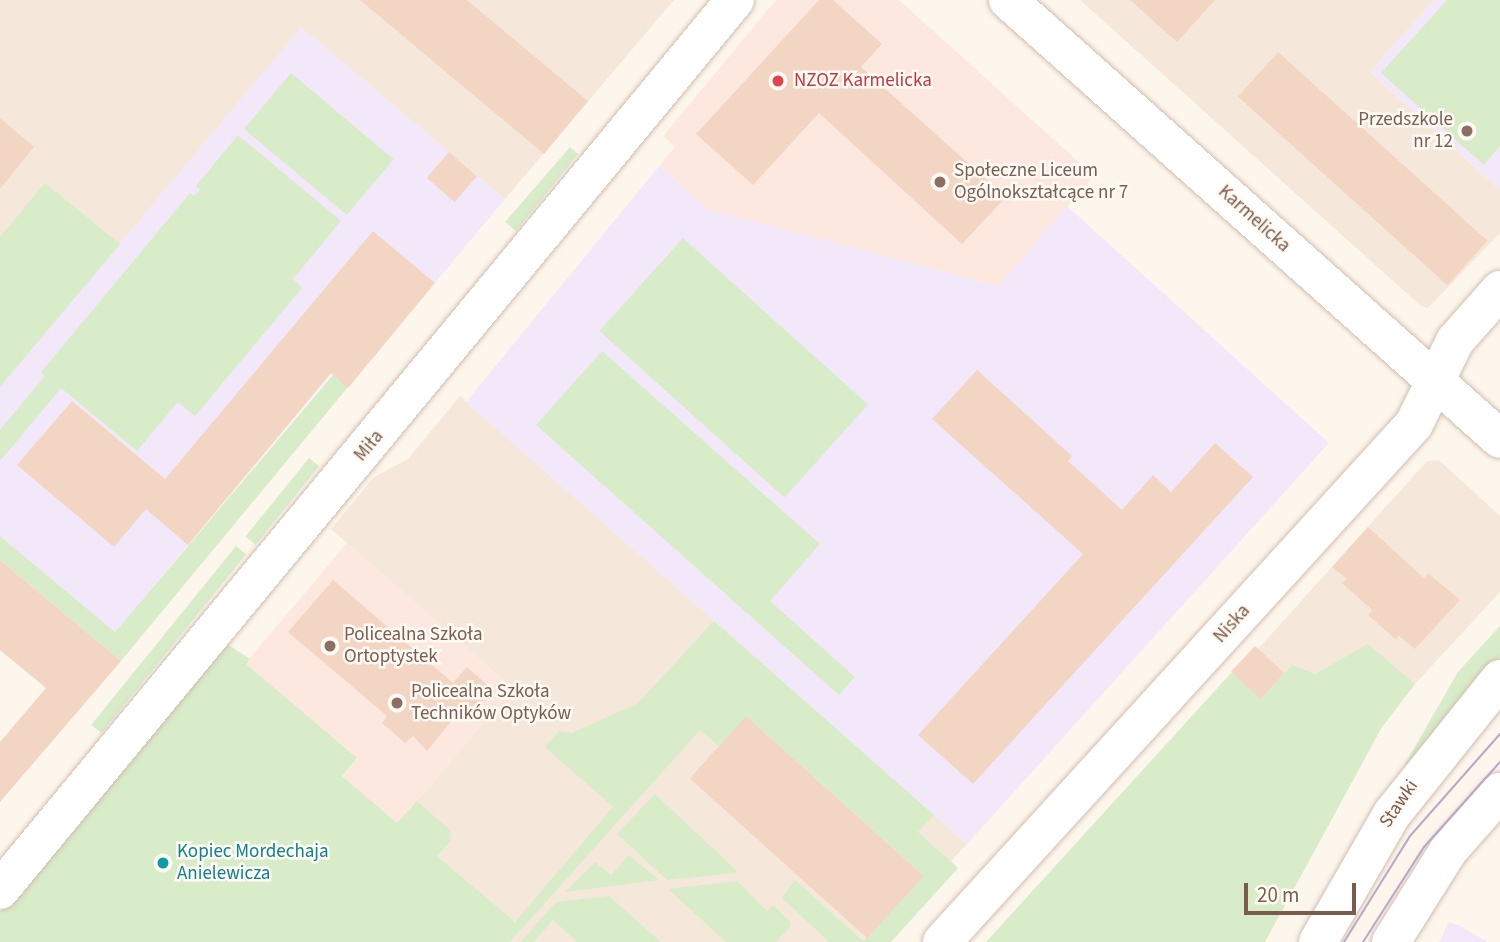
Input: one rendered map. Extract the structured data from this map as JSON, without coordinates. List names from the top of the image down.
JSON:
{
  "streets": {
    "street": [
      "Karmelicka",
      "Miła",
      "Niska",
      "Stawki"
    ]
  },
  "crossings": [
    ["Karmelicka", "Niska"]
  ],
  "places": [
    "NZOZ Karmelicka",
    "Przedszkole nr 12",
    "Społeczne Liceum Ogólnokształcące nr 7",
    "Policealna Szkoła Ortoptystek",
    "Policealna Szkoła Techników Optyków",
    "Kopiec Mordechaja Anielewicza"
  ],
  "scale_bar": "20 m"
}
